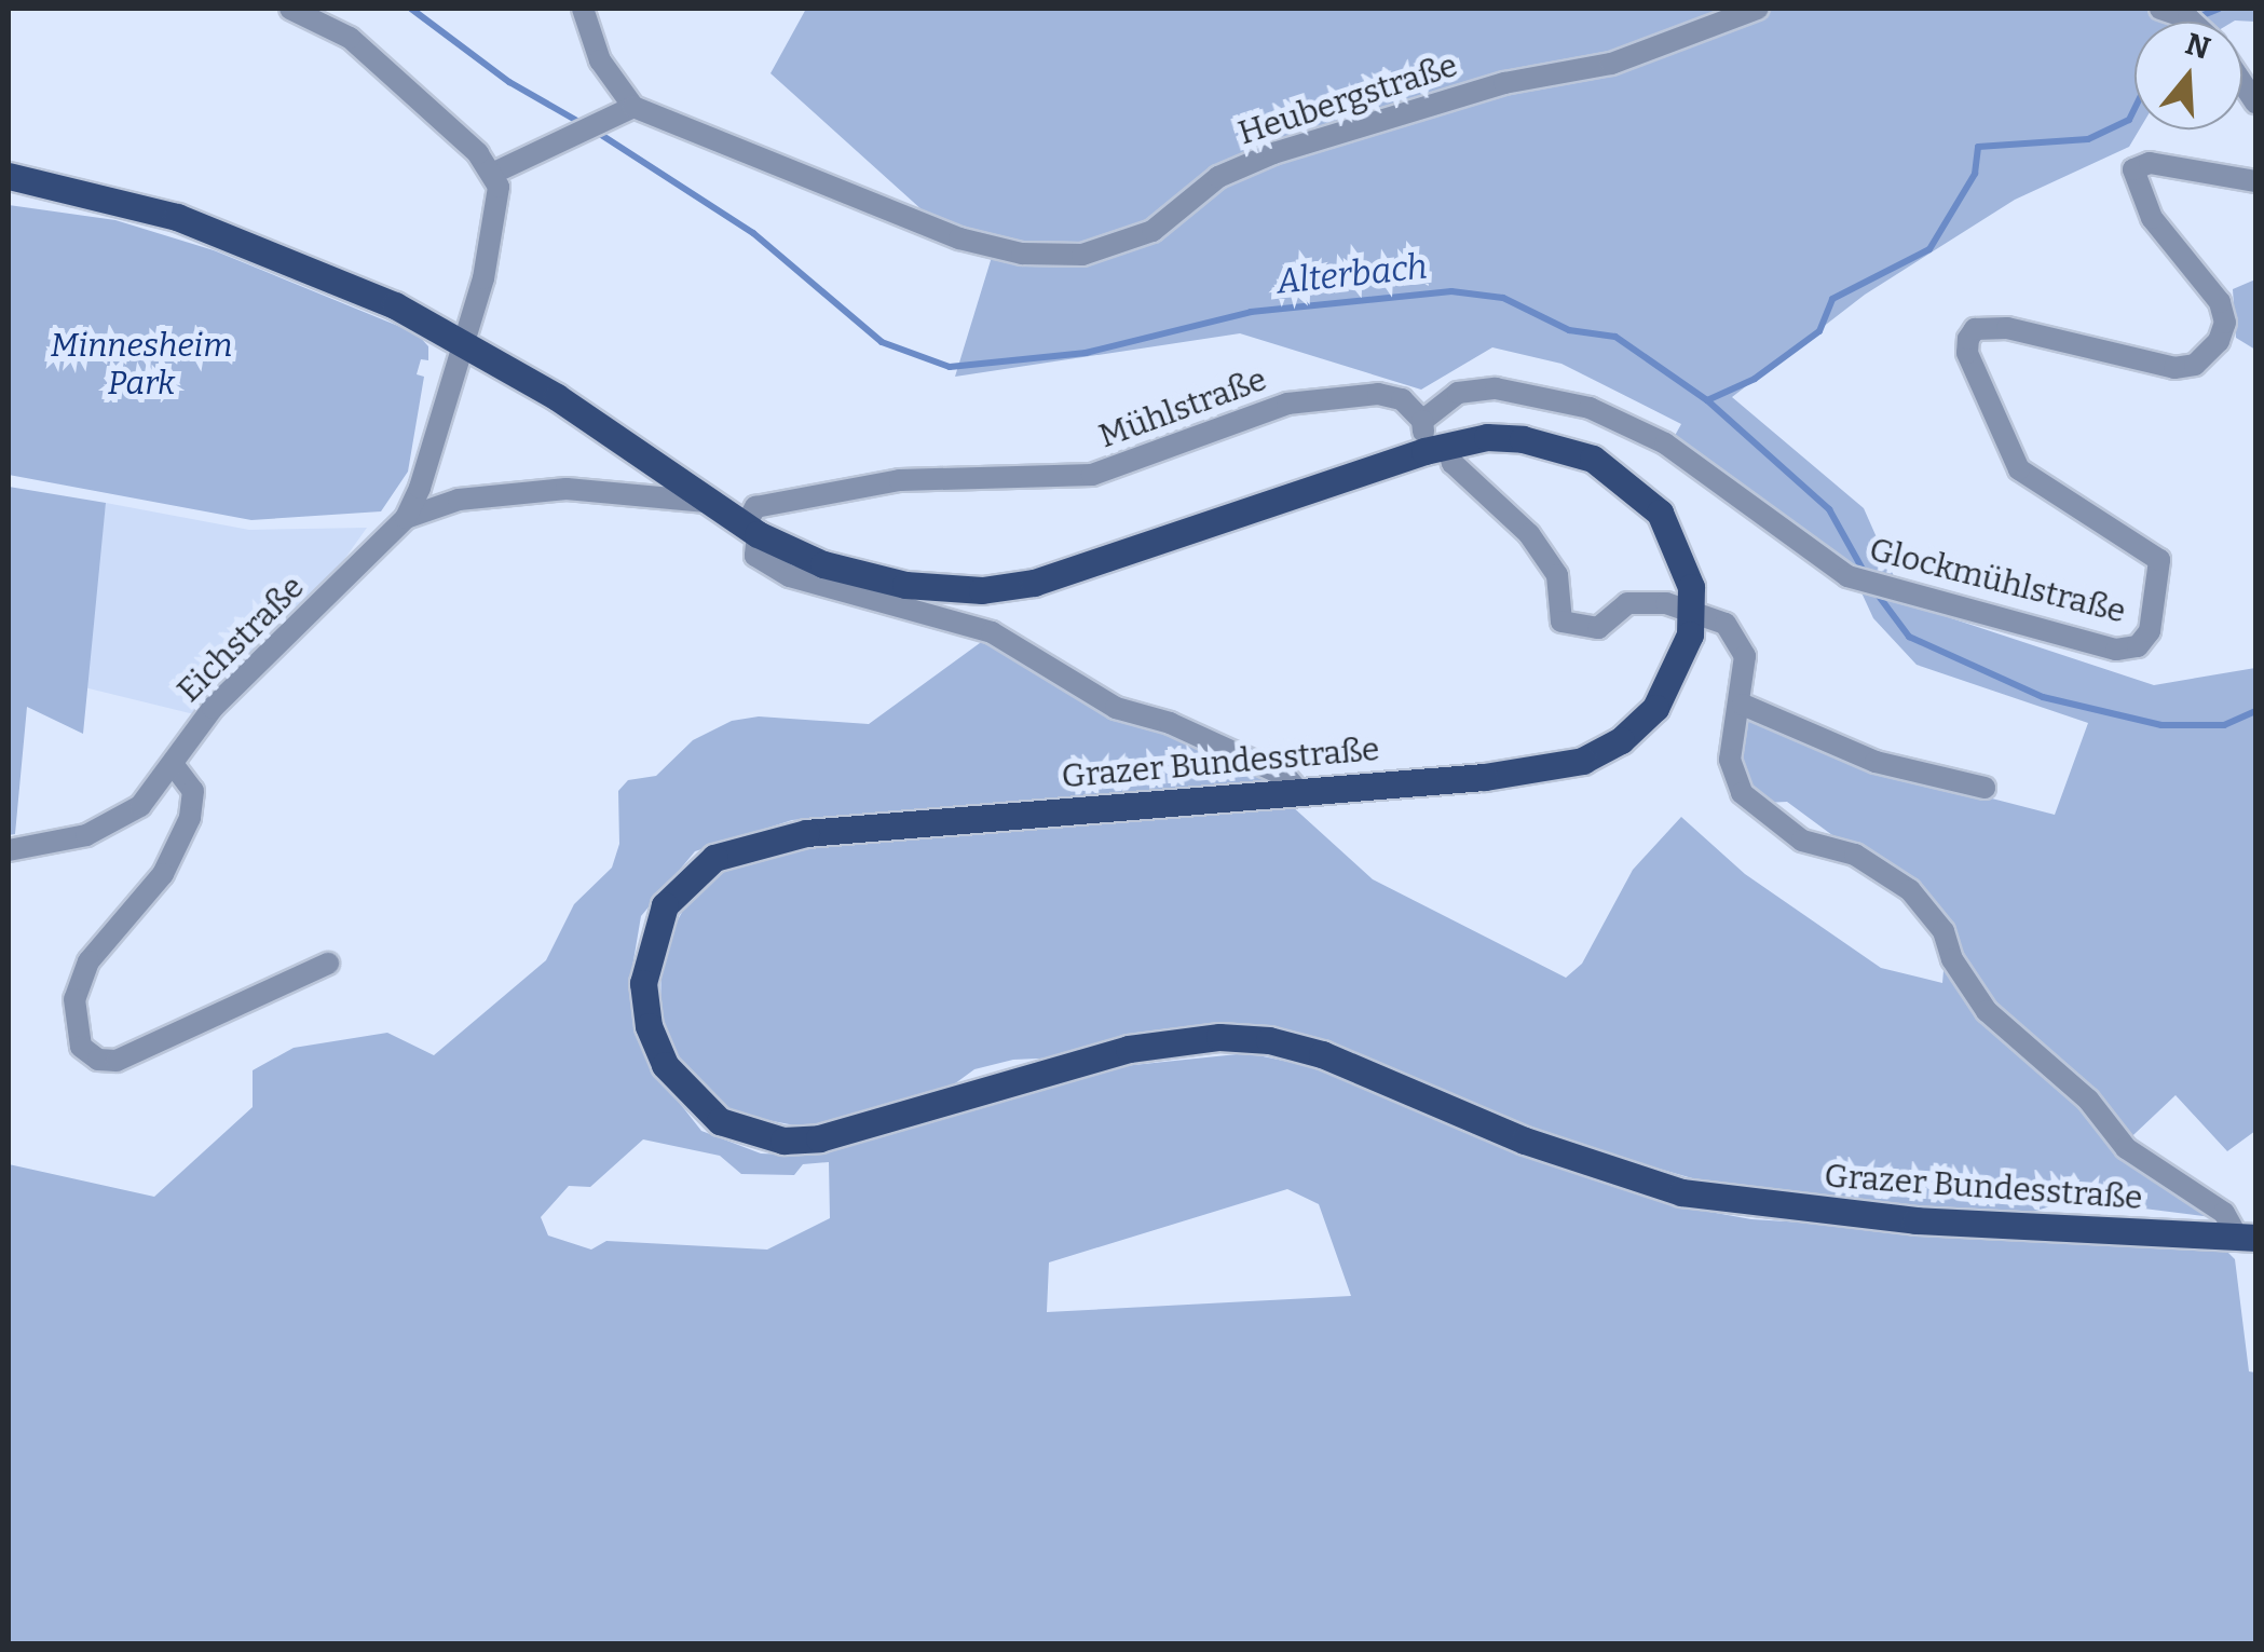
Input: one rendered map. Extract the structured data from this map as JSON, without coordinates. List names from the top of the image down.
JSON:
{
  "streets": {
    "main road": ["Grazer Bundesstraße"],
    "street": [
      "Heubergstraße",
      "Mühlstraße",
      "Glockmühlstraße",
      "Eichstraße"
    ]
  },
  "crossings": [
    ["Mühlstraße", "Glockmühlstraße"],
    ["Mühlstraße", "Grazer Bundesstraße"],
    ["Eichstraße", "Grazer Bundesstraße"]
  ],
  "water": ["Alterbach"],
  "parks": ["Minnesheim Park"],
  "north": "top"
}
